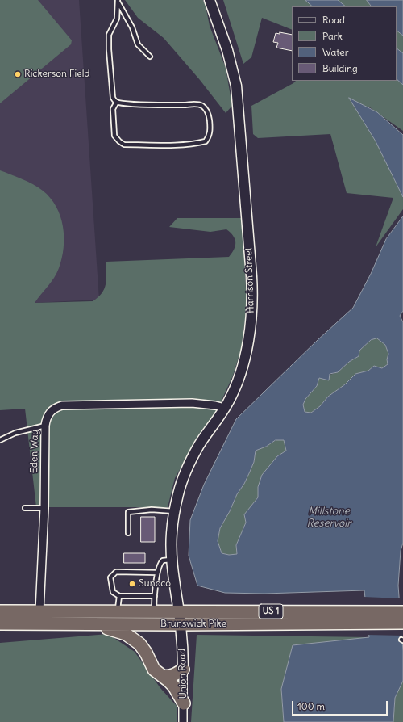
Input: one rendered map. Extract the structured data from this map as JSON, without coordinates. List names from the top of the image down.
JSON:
{
  "streets": {
    "highway": ["US 1", "Brunswick Pike"],
    "street": ["Harrison Street", "Eden Way", "Union Road"]
  },
  "crossings": [
    ["Harrison Street", "Eden Way"],
    ["Harrison Street", "Brunswick Pike"],
    ["Harrison Street", "Union Road"],
    ["Eden Way", "Brunswick Pike"],
    ["Brunswick Pike", "Union Road"]
  ],
  "water": ["Millstone Reservoir"],
  "places": ["Rickerson Field", "Sunoco"],
  "legend": [
    "Road",
    "Park",
    "Water",
    "Building"
  ],
  "scale_bar": "100 m"
}
